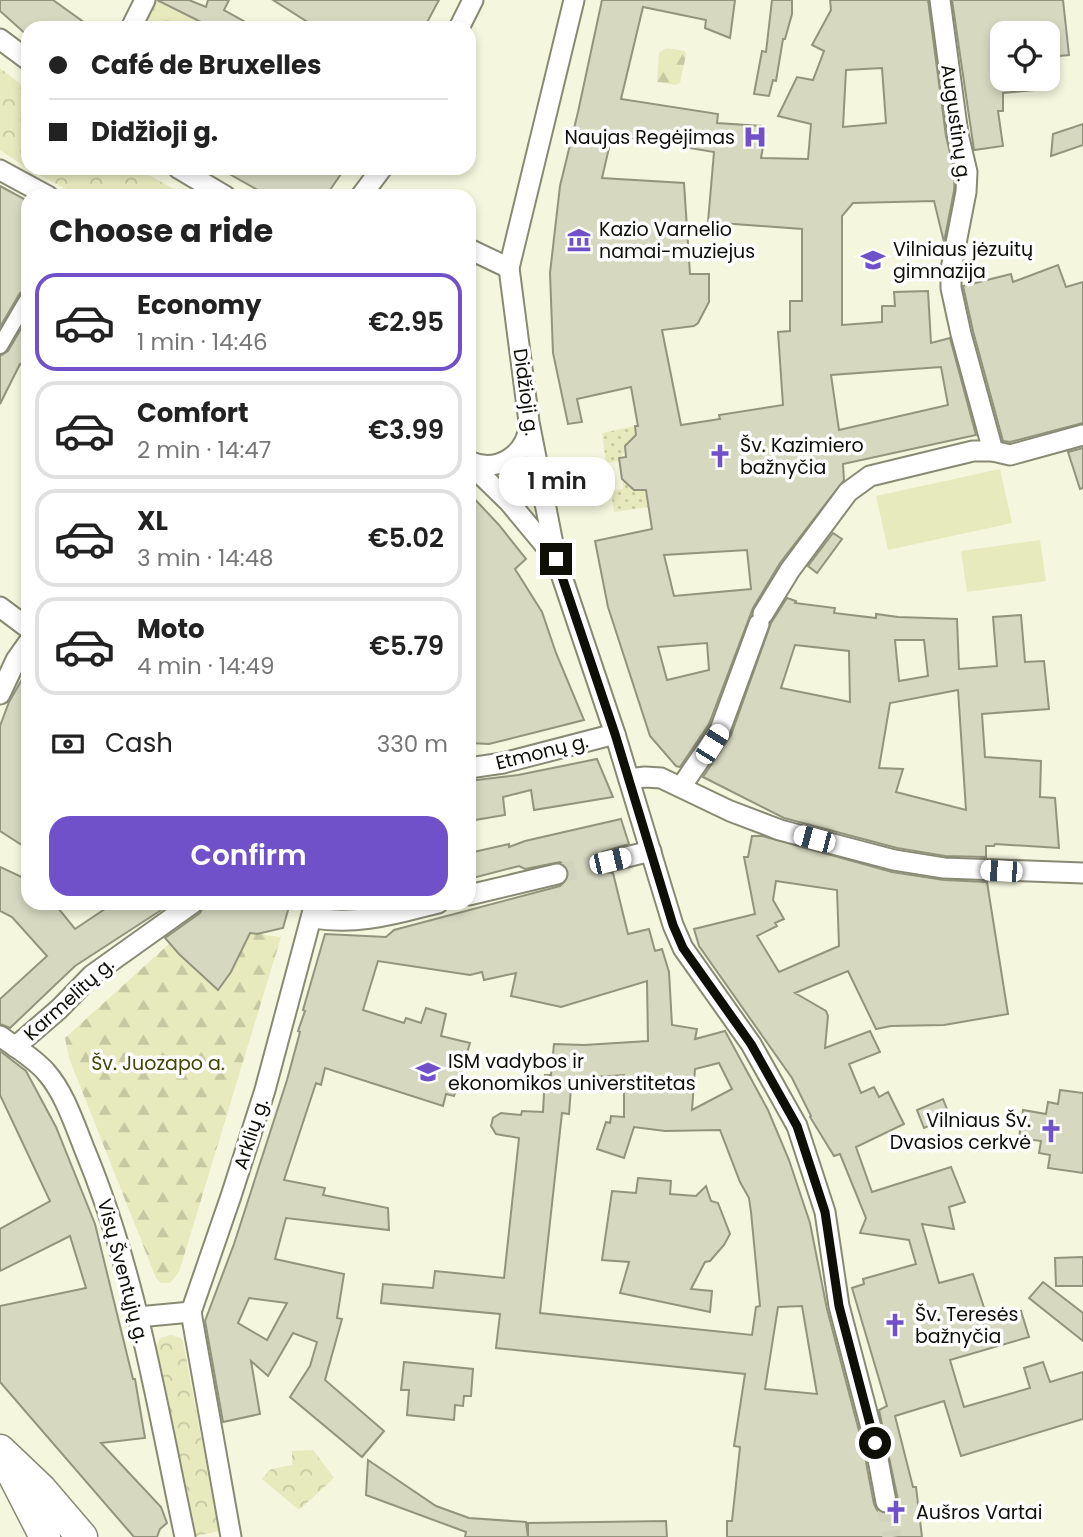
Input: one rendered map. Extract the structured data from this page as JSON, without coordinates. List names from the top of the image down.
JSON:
{
  "streets": {
    "street": [
      "Augustinų g.",
      "Didžioji g.",
      "Etmonų g.",
      "Karmelitų g.",
      "Arklių g.",
      "Visų Šventųjų g."
    ]
  },
  "crossings": [
    ["Didžioji g.", "Etmonų g."],
    ["Karmelitų g.", "Visų Šventųjų g."]
  ],
  "parks": ["Šv. Juozapo a."],
  "places": {
    "hospital": ["Naujas Regėjimas"],
    "museum": ["Kazio Varnelio namai-muziejus"],
    "school or university": ["Vilniaus jėzuitų gimnazija", "ISM vadybos ir ekonomikos universtitetas"],
    "church": [
      "Šv. Kazimiero bažnyčia",
      "Vilniaus Šv. Dvasios cerkvė",
      "Šv. Teresės bažnyčia",
      "Aušros Vartai"
    ]
  },
  "page": {
    "banner": ["Café de Bruxelles", "Didžioji g."],
    "heading": "Choose a ride",
    "list": [
      {
        "name": "Economy",
        "note": "1 min · 14:46",
        "value": "€2.95"
      },
      {
        "name": "Comfort",
        "note": "2 min · 14:47",
        "value": "€3.99"
      },
      {
        "name": "XL",
        "note": "3 min · 14:48",
        "value": "€5.02"
      },
      {
        "name": "Moto",
        "note": "4 min · 14:49",
        "value": "€5.79"
      }
    ],
    "bubble": "1 min",
    "pay": ["Cash", "330 m"],
    "buttons": "Confirm"
  }
}
